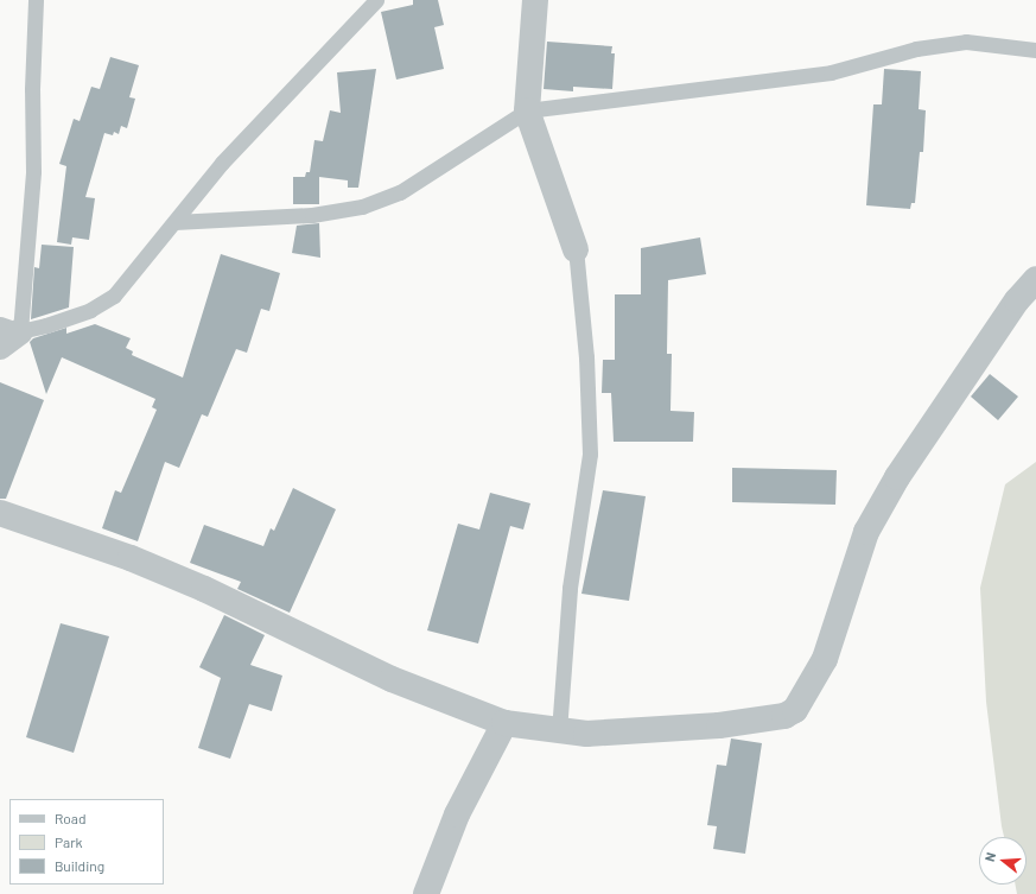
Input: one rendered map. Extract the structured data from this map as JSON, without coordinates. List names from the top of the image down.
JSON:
{
  "legend": ["Road", "Park", "Building"],
  "north": "left"
}
